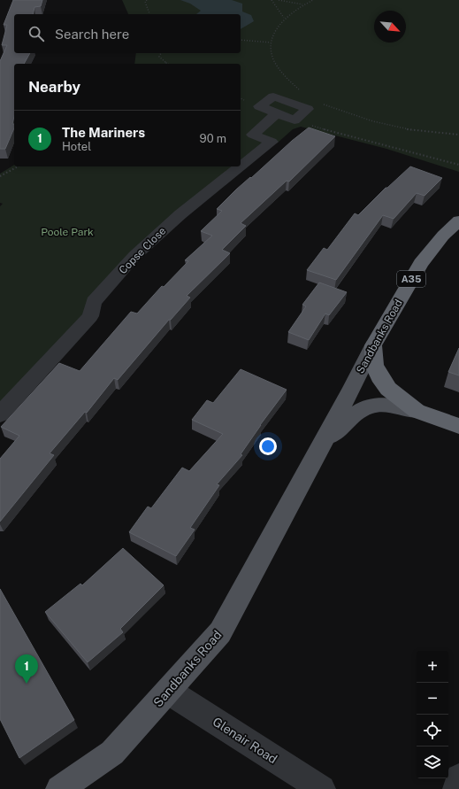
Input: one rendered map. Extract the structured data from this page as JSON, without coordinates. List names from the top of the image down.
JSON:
{
  "streets": {
    "highway": ["A35", "Sandbanks Road"],
    "street": ["Copse Close", "Glenair Road"]
  },
  "crossings": [
    ["Sandbanks Road", "Glenair Road"]
  ],
  "parks": ["Poole Park"],
  "north": "bottom right",
  "page": {
    "search": "Search here",
    "heading": "Nearby",
    "list": [
      {
        "mark": "1",
        "name": "The Mariners",
        "note": "Hotel",
        "value": "90 m"
      }
    ],
    "map_buttons": ["+", "−"],
    "pins": "1"
  }
}
